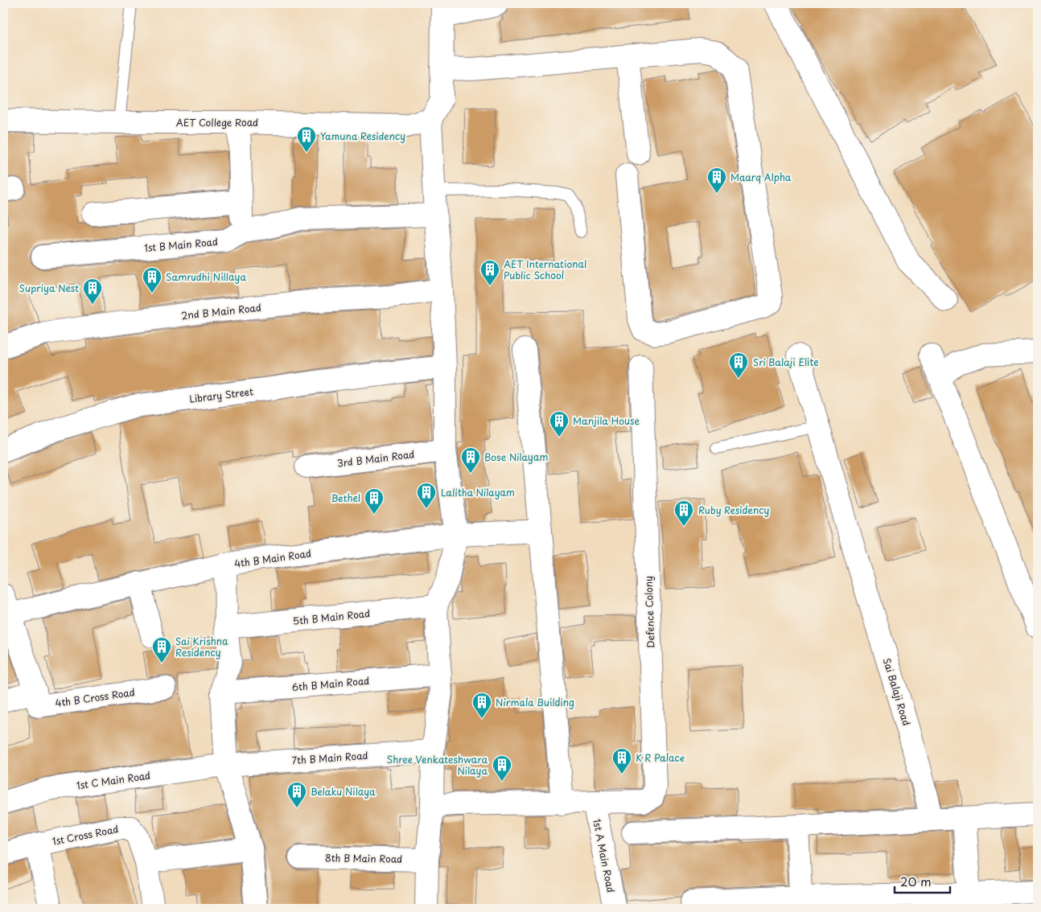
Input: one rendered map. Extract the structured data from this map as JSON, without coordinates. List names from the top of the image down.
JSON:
{
  "streets": {
    "street": [
      "AET College Road",
      "1st B Main Road",
      "2nd B Main Road",
      "Library Street",
      "3rd B Main Road",
      "4th B Main Road",
      "Defence Colony",
      "5th B Main Road",
      "6th B Main Road",
      "Sai Balaji Road",
      "4th B Cross Road",
      "7th B Main Road",
      "1st C Main Road",
      "1st Cross Road",
      "1st A Main Road",
      "8th B Main Road"
    ]
  },
  "crossings": [
    ["4th B Main Road", "4th B Cross Road"],
    ["Defence Colony", "1st A Main Road"],
    ["7th B Main Road", "1st C Main Road"]
  ],
  "places": {
    "building": [
      "Yamuna Residency",
      "Maarq Alpha",
      "AET International Public School",
      "Samrudhi Nillaya",
      "Supriya Nest",
      "Sri Balaji Elite",
      "Manjila House",
      "Bose Nilayam",
      "Lalitha Nilayam",
      "Bethel",
      "Ruby Residency",
      "Sai Krishna Residency",
      "Nirmala Building",
      "K R Palace",
      "Shree Venkateshwara Nilaya",
      "Belaku Nilaya"
    ]
  },
  "scale_bar": "20 m"
}
